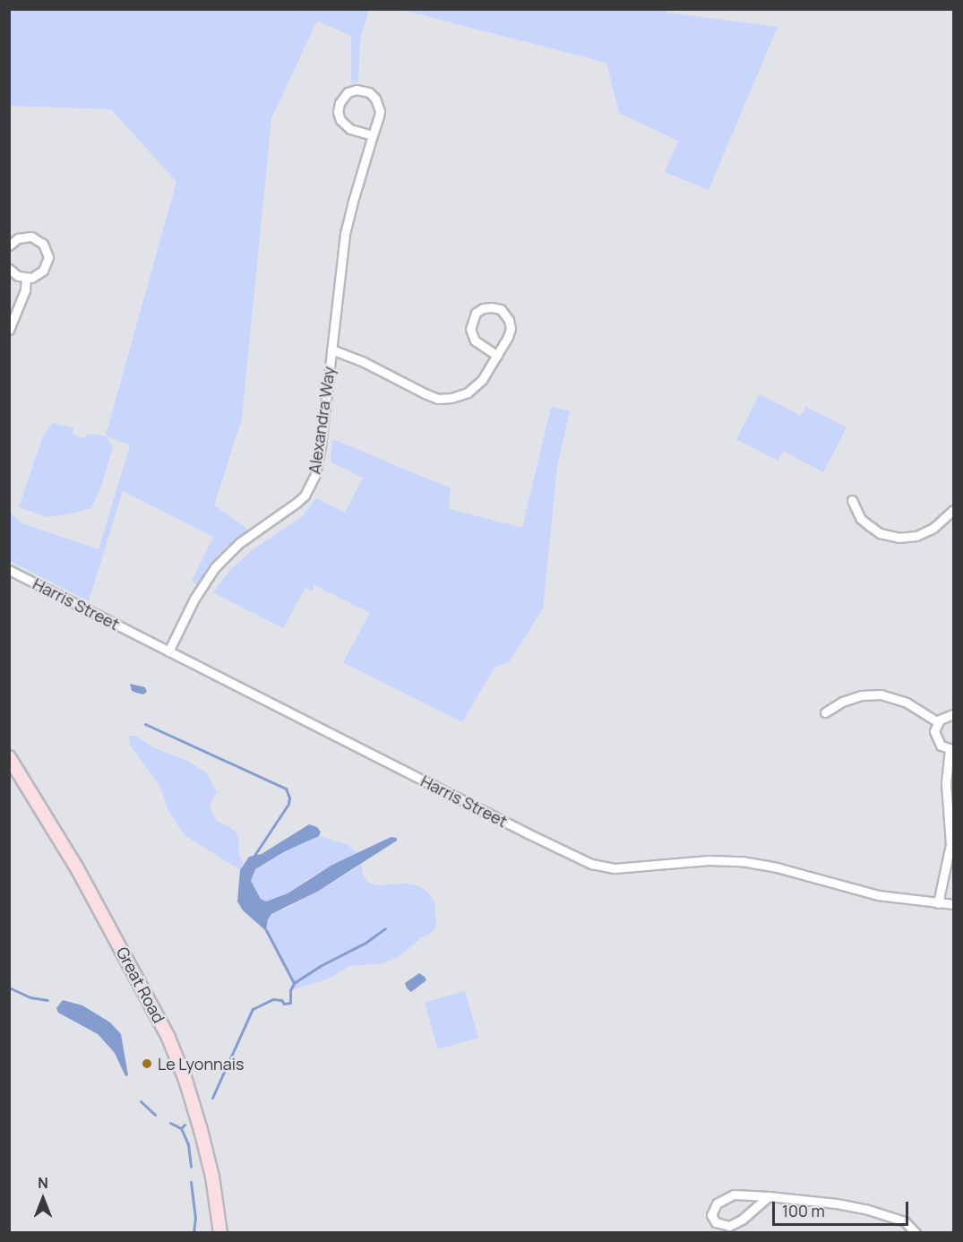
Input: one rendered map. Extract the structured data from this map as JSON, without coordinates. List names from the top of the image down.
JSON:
{
  "streets": {
    "main road": ["Great Road"],
    "street": ["Alexandra Way", "Harris Street"]
  },
  "crossings": [
    ["Alexandra Way", "Harris Street"]
  ],
  "places": ["Le Lyonnais"],
  "scale_bar": "100 m",
  "north": "top"
}
